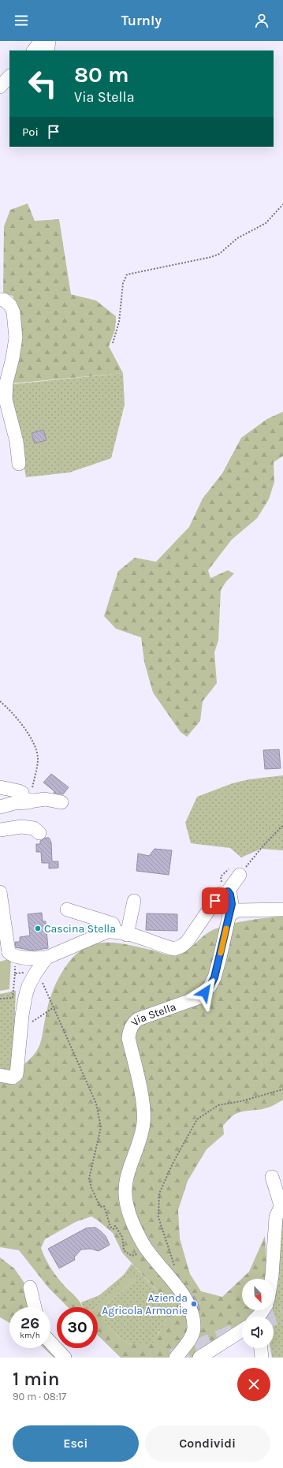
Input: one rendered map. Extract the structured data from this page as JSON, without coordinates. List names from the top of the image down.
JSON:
{
  "streets": {
    "street": ["Via Stella"]
  },
  "places": ["Cascina Stella", "Azienda Agricola Armonie"],
  "north": "bottom right",
  "page": {
    "header": "Turnly",
    "turn": ["80 m", "Via Stella"],
    "then": "Poi",
    "speed": "26 km/h",
    "limit": "30",
    "heading": ["1 min", "90 m · 08:17"],
    "buttons": ["Esci", "Condividi"]
  }
}
